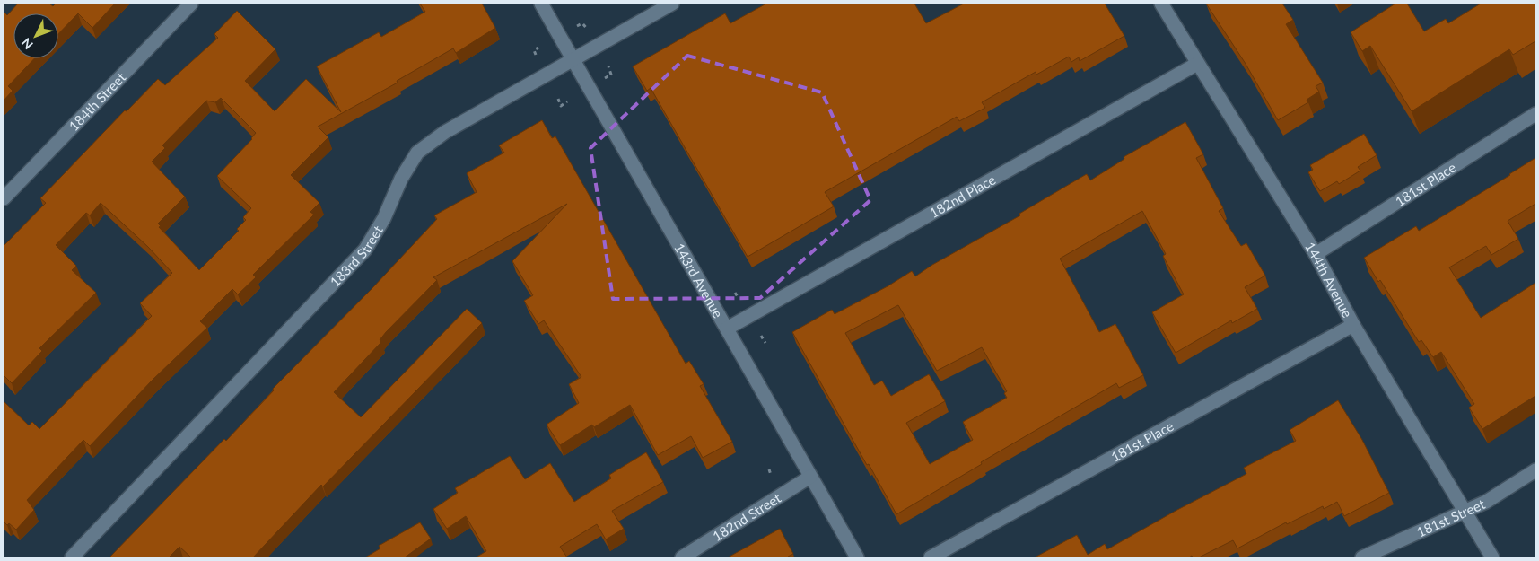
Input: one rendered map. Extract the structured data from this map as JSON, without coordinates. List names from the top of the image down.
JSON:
{
  "streets": {
    "street": [
      "184th Street",
      "181st Place",
      "182nd Place",
      "183rd Street",
      "144th Avenue",
      "143rd Avenue",
      "182nd Street",
      "181st Street"
    ]
  },
  "crossings": [
    ["181st Place", "144th Avenue"],
    ["182nd Place", "144th Avenue"],
    ["182nd Place", "143rd Avenue"],
    ["183rd Street", "143rd Avenue"],
    ["144th Avenue", "181st Street"],
    ["143rd Avenue", "182nd Street"]
  ],
  "north": "bottom left"
}
